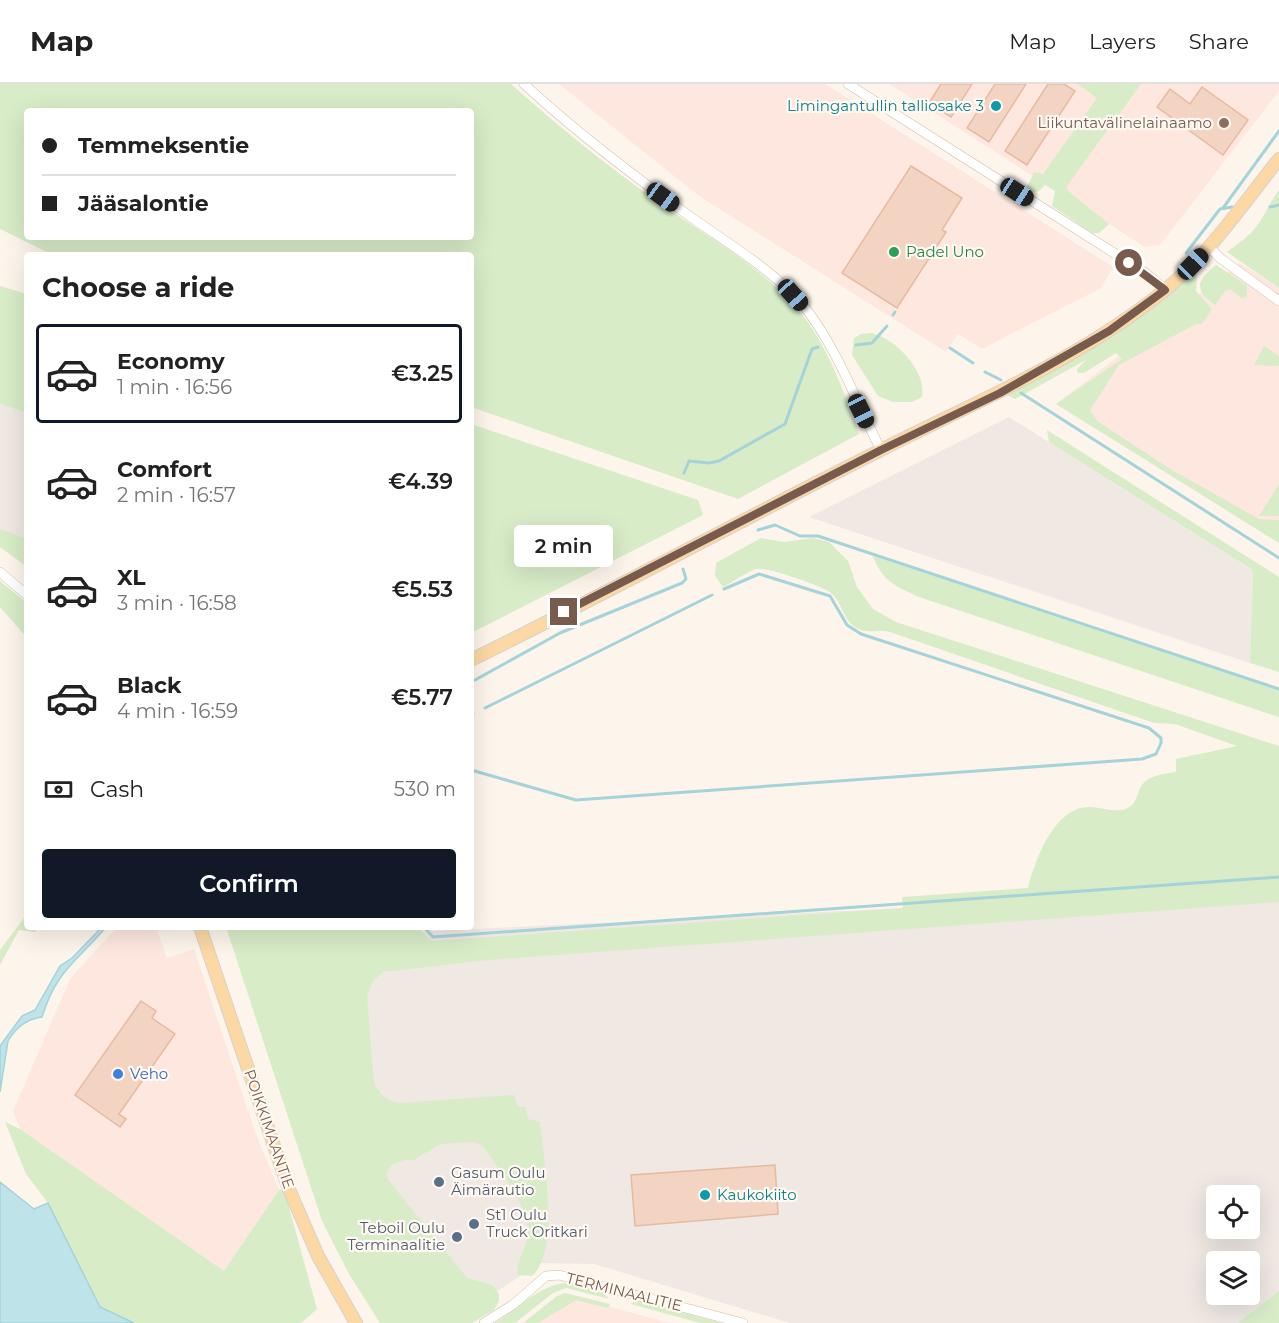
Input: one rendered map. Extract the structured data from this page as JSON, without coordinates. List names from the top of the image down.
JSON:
{
  "streets": {
    "main road": ["POIKKIMAANTIE"],
    "street": ["TERMINAALITIE"]
  },
  "places": [
    "Limingantullin talliosake 3",
    "Liikuntavälinelainaamo",
    "Padel Uno",
    "Veho",
    "Gasum Oulu Äimärautio",
    "Kaukokiito",
    "St1 Oulu Truck Oritkari",
    "Teboil Oulu Terminaalitie"
  ],
  "page": {
    "header": "Map",
    "nav": ["Map", "Layers", "Share"],
    "banner": ["Temmeksentie", "Jääsalontie"],
    "heading": "Choose a ride",
    "list": [
      {
        "name": "Economy",
        "note": "1 min · 16:56",
        "value": "€3.25"
      },
      {
        "name": "Comfort",
        "note": "2 min · 16:57",
        "value": "€4.39"
      },
      {
        "name": "XL",
        "note": "3 min · 16:58",
        "value": "€5.53"
      },
      {
        "name": "Black",
        "note": "4 min · 16:59",
        "value": "€5.77"
      }
    ],
    "bubble": "2 min",
    "pay": ["Cash", "530 m"],
    "buttons": "Confirm"
  }
}
